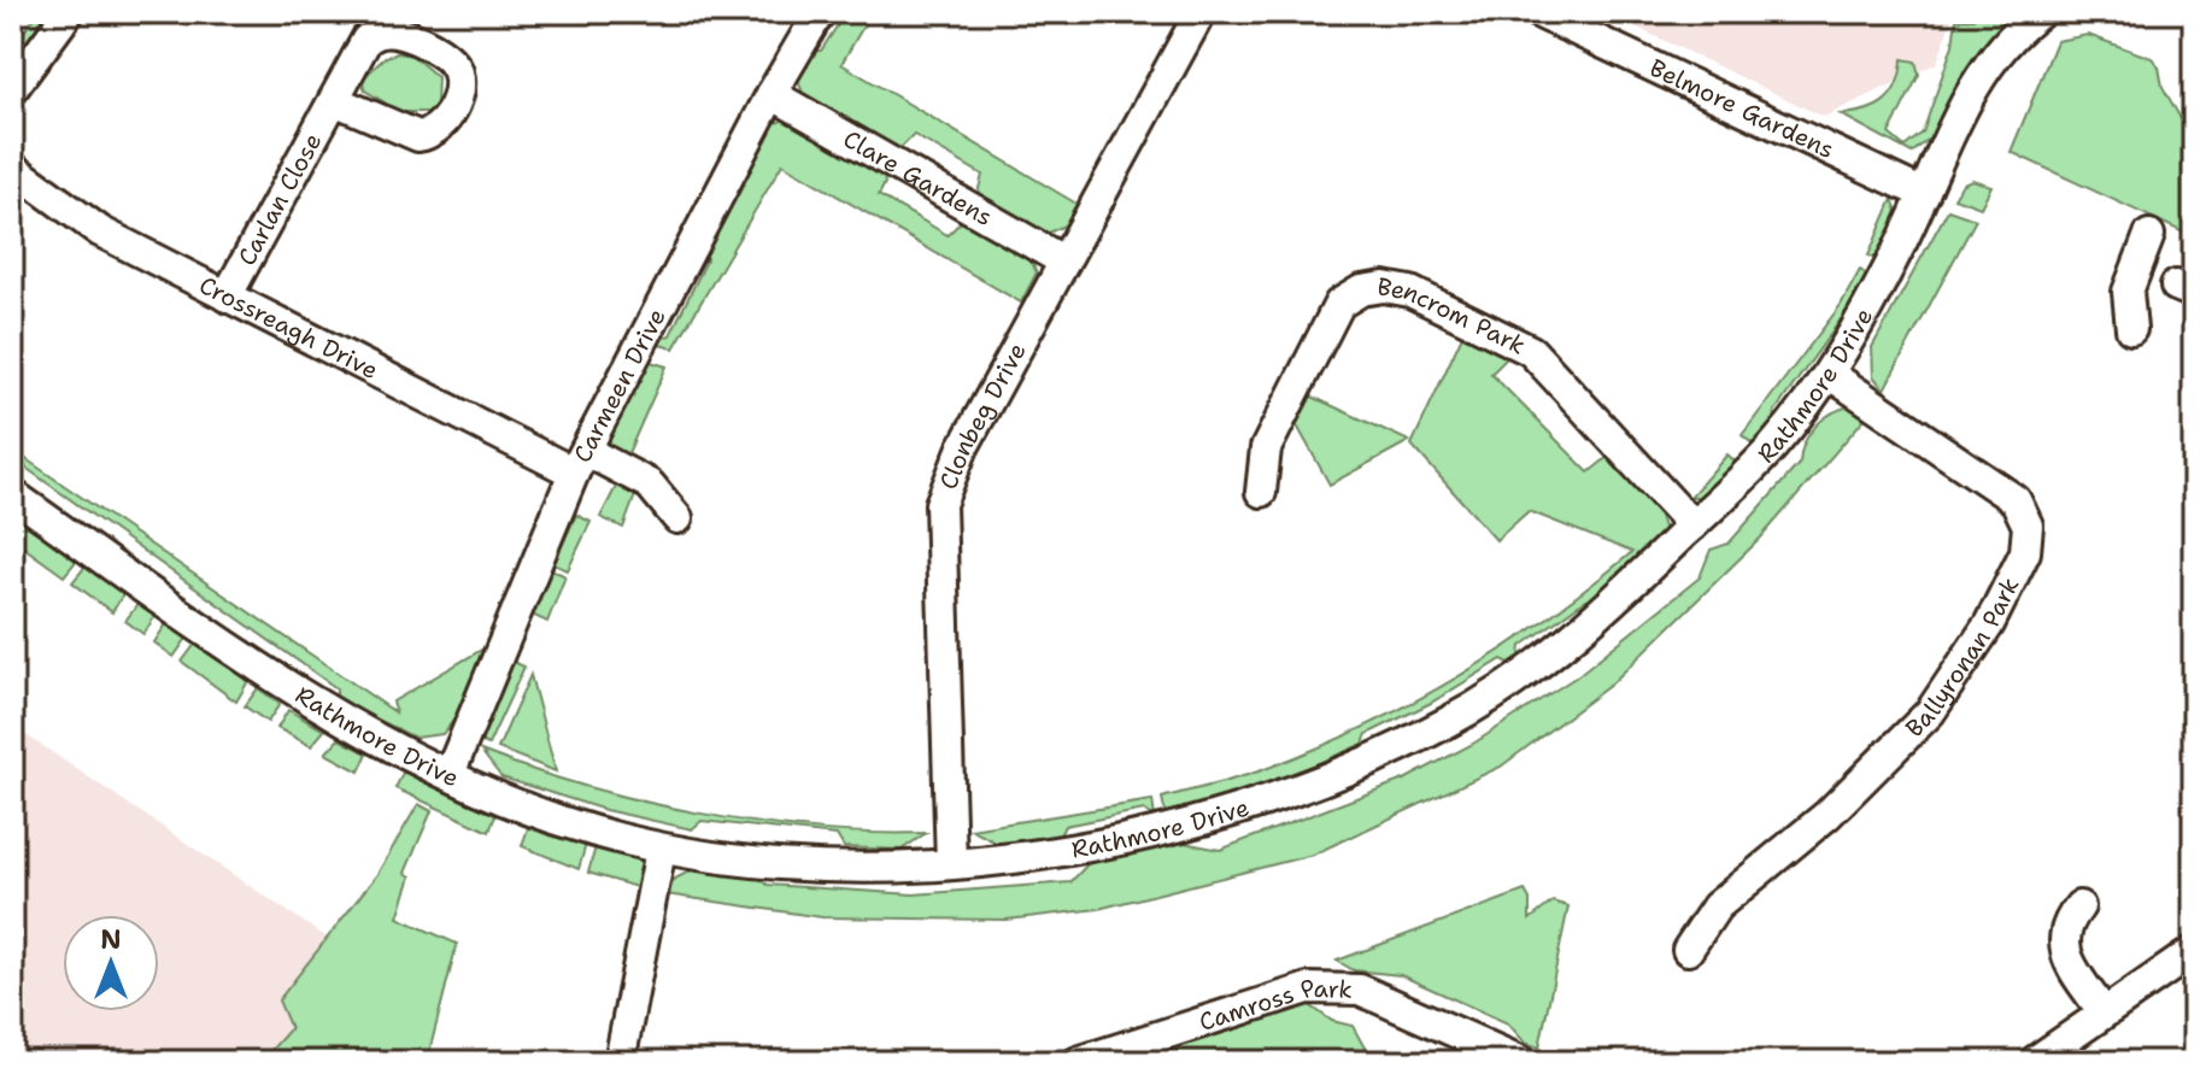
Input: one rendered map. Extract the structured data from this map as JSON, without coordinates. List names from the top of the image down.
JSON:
{
  "streets": {
    "street": [
      "Belmore Gardens",
      "Clare Gardens",
      "Carlan Close",
      "Bencrom Park",
      "Crossreagh Drive",
      "Rathmore Drive",
      "Carmeen Drive",
      "Clonbeg Drive",
      "Ballyronan Park",
      "Camross Park"
    ]
  },
  "crossings": [
    ["Belmore Gardens", "Rathmore Drive"],
    ["Clare Gardens", "Carmeen Drive"],
    ["Clare Gardens", "Clonbeg Drive"],
    ["Carlan Close", "Crossreagh Drive"],
    ["Bencrom Park", "Rathmore Drive"],
    ["Crossreagh Drive", "Carmeen Drive"],
    ["Rathmore Drive", "Carmeen Drive"],
    ["Rathmore Drive", "Clonbeg Drive"],
    ["Rathmore Drive", "Ballyronan Park"]
  ],
  "north": "top"
}
